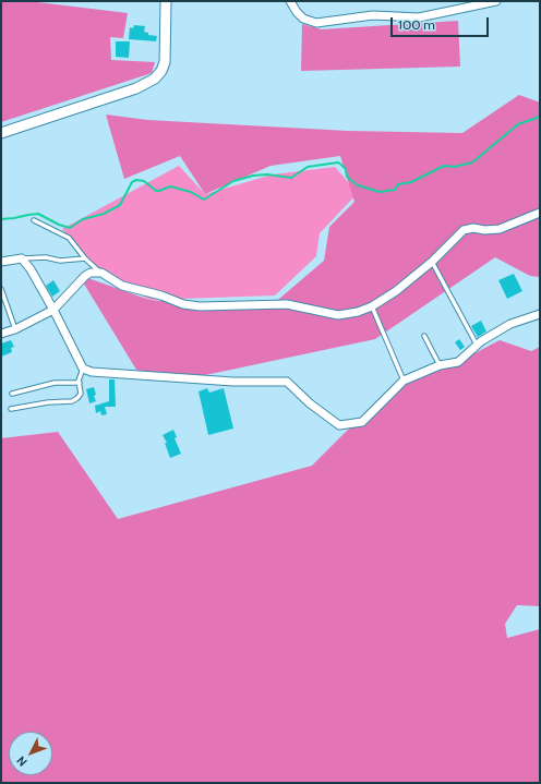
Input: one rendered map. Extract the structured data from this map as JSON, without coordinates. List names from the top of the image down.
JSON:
{
  "scale_bar": "100 m",
  "north": "bottom left"
}
